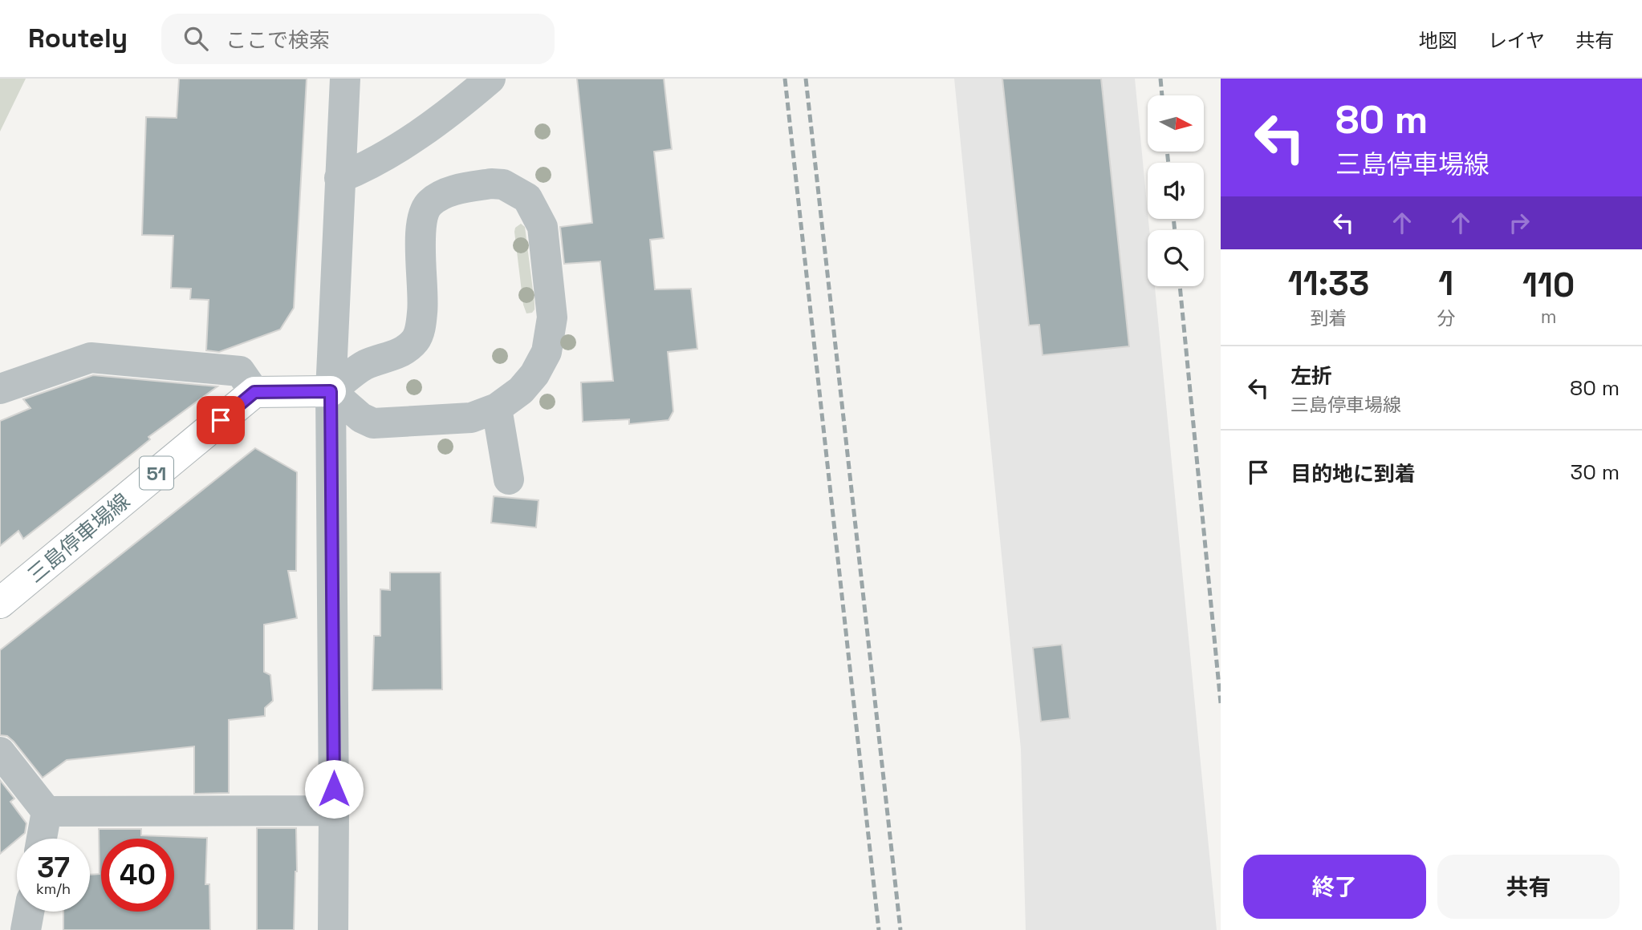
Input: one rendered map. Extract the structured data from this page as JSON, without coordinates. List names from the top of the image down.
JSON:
{
  "streets": {
    "main road": ["51", "三島停車場線"]
  },
  "north": "right",
  "page": {
    "header": "Routely",
    "search": "ここで検索",
    "nav": ["地図", "レイヤ", "共有"],
    "turn": ["80 m", "三島停車場線"],
    "eta": [
      "11:33",
      "到着",
      "1",
      "分",
      "110",
      "m"
    ],
    "list": [
      {
        "name": "左折",
        "note": "三島停車場線",
        "value": "80 m"
      },
      {
        "name": "目的地に到着",
        "value": "30 m"
      }
    ],
    "speed": "37 km/h",
    "limit": "40",
    "buttons": ["終了", "共有"]
  }
}
